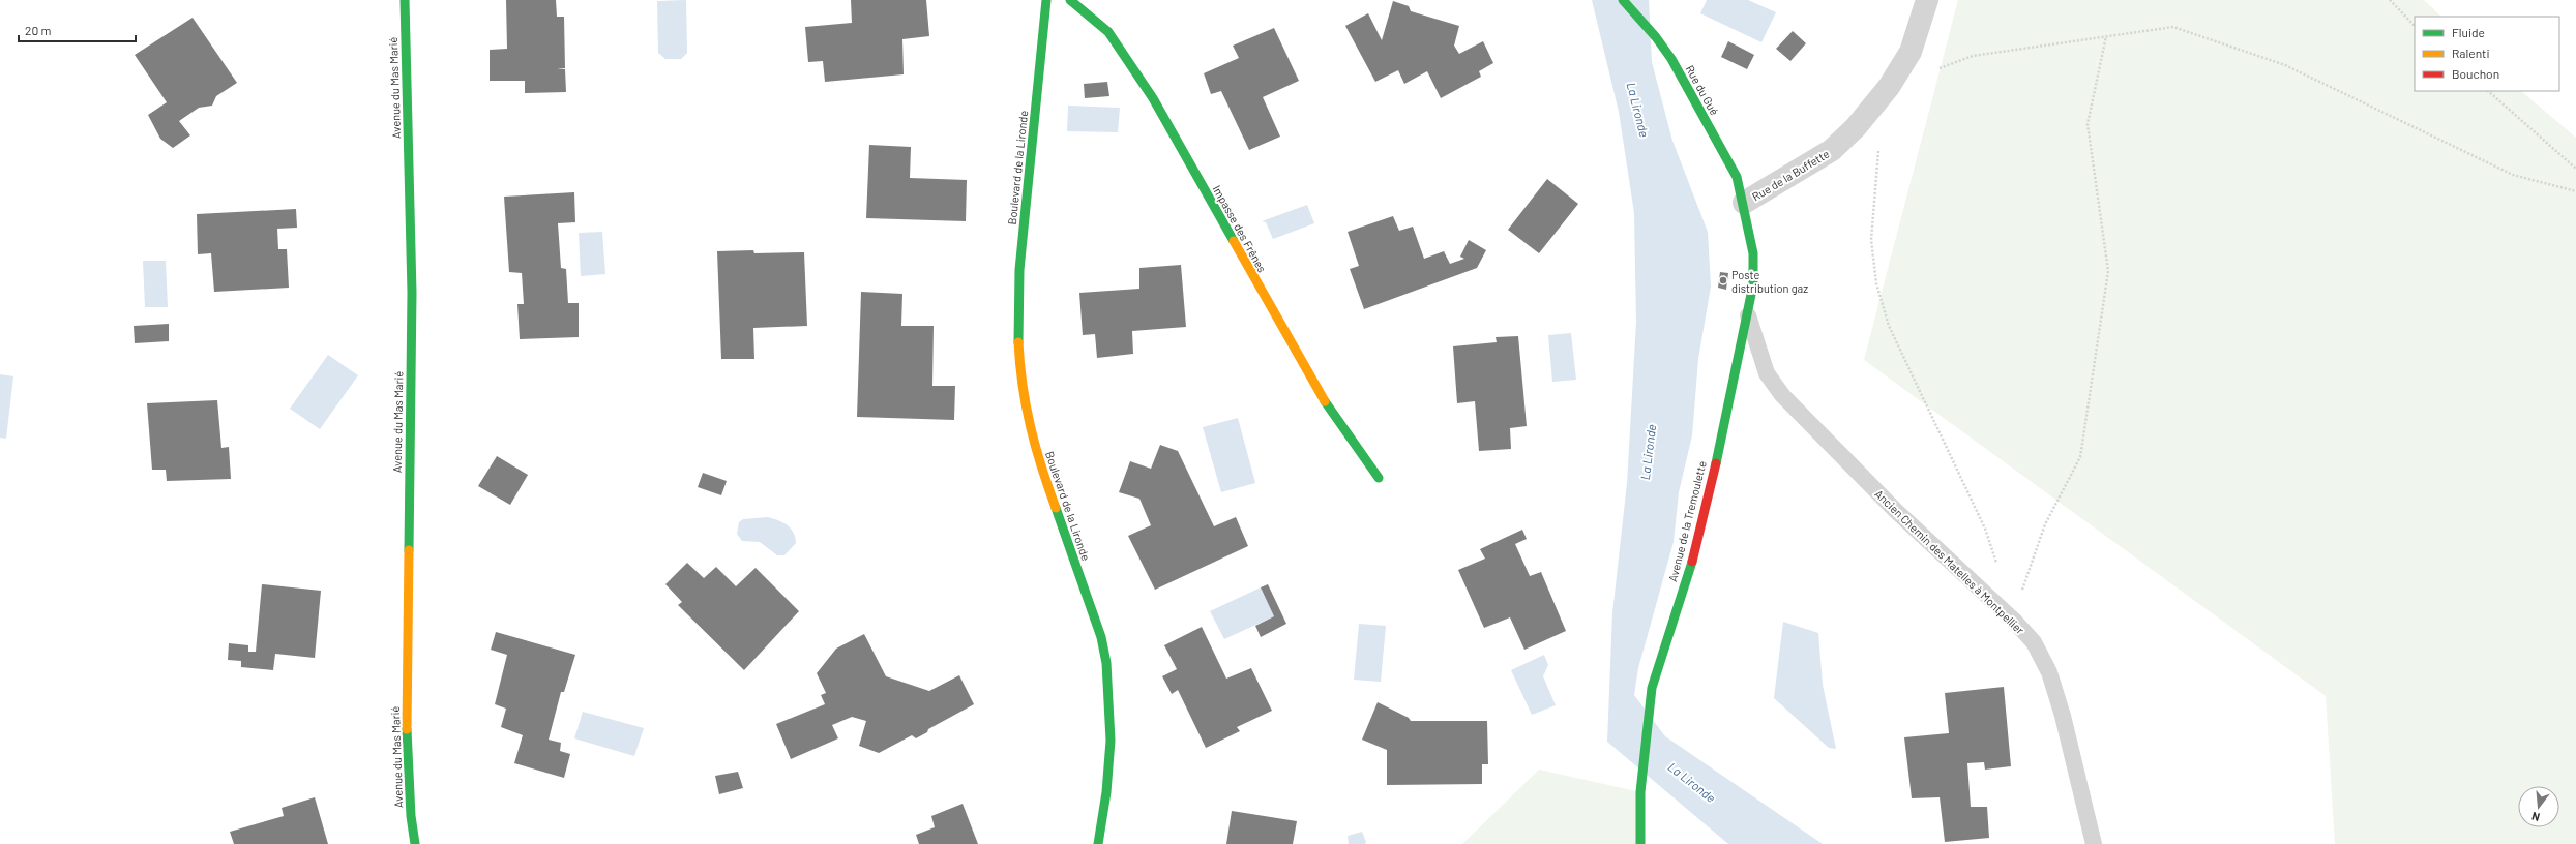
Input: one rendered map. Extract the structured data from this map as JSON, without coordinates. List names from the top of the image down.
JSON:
{
  "streets": {
    "street": [
      "Avenue du Mas Marié",
      "Rue du Gué",
      "Boulevard de la Lironde",
      "Rue de la Buffette",
      "Impasse des Frênes",
      "Avenue de la Tremoulette"
    ],
    "lane": ["Ancien Chemin des Matelles à Montpellier"]
  },
  "crossings": [
    ["Rue du Gué", "Rue de la Buffette"],
    ["Rue du Gué", "Avenue de la Tremoulette"],
    ["Rue de la Buffette", "Avenue de la Tremoulette"],
    ["Avenue de la Tremoulette", "Ancien Chemin des Matelles à Montpellier"]
  ],
  "water": ["La Lironde"],
  "places": ["Poste distribution gaz"],
  "legend": ["Fluide", "Ralenti", "Bouchon"],
  "scale_bar": "20 m",
  "north": "bottom"
}
